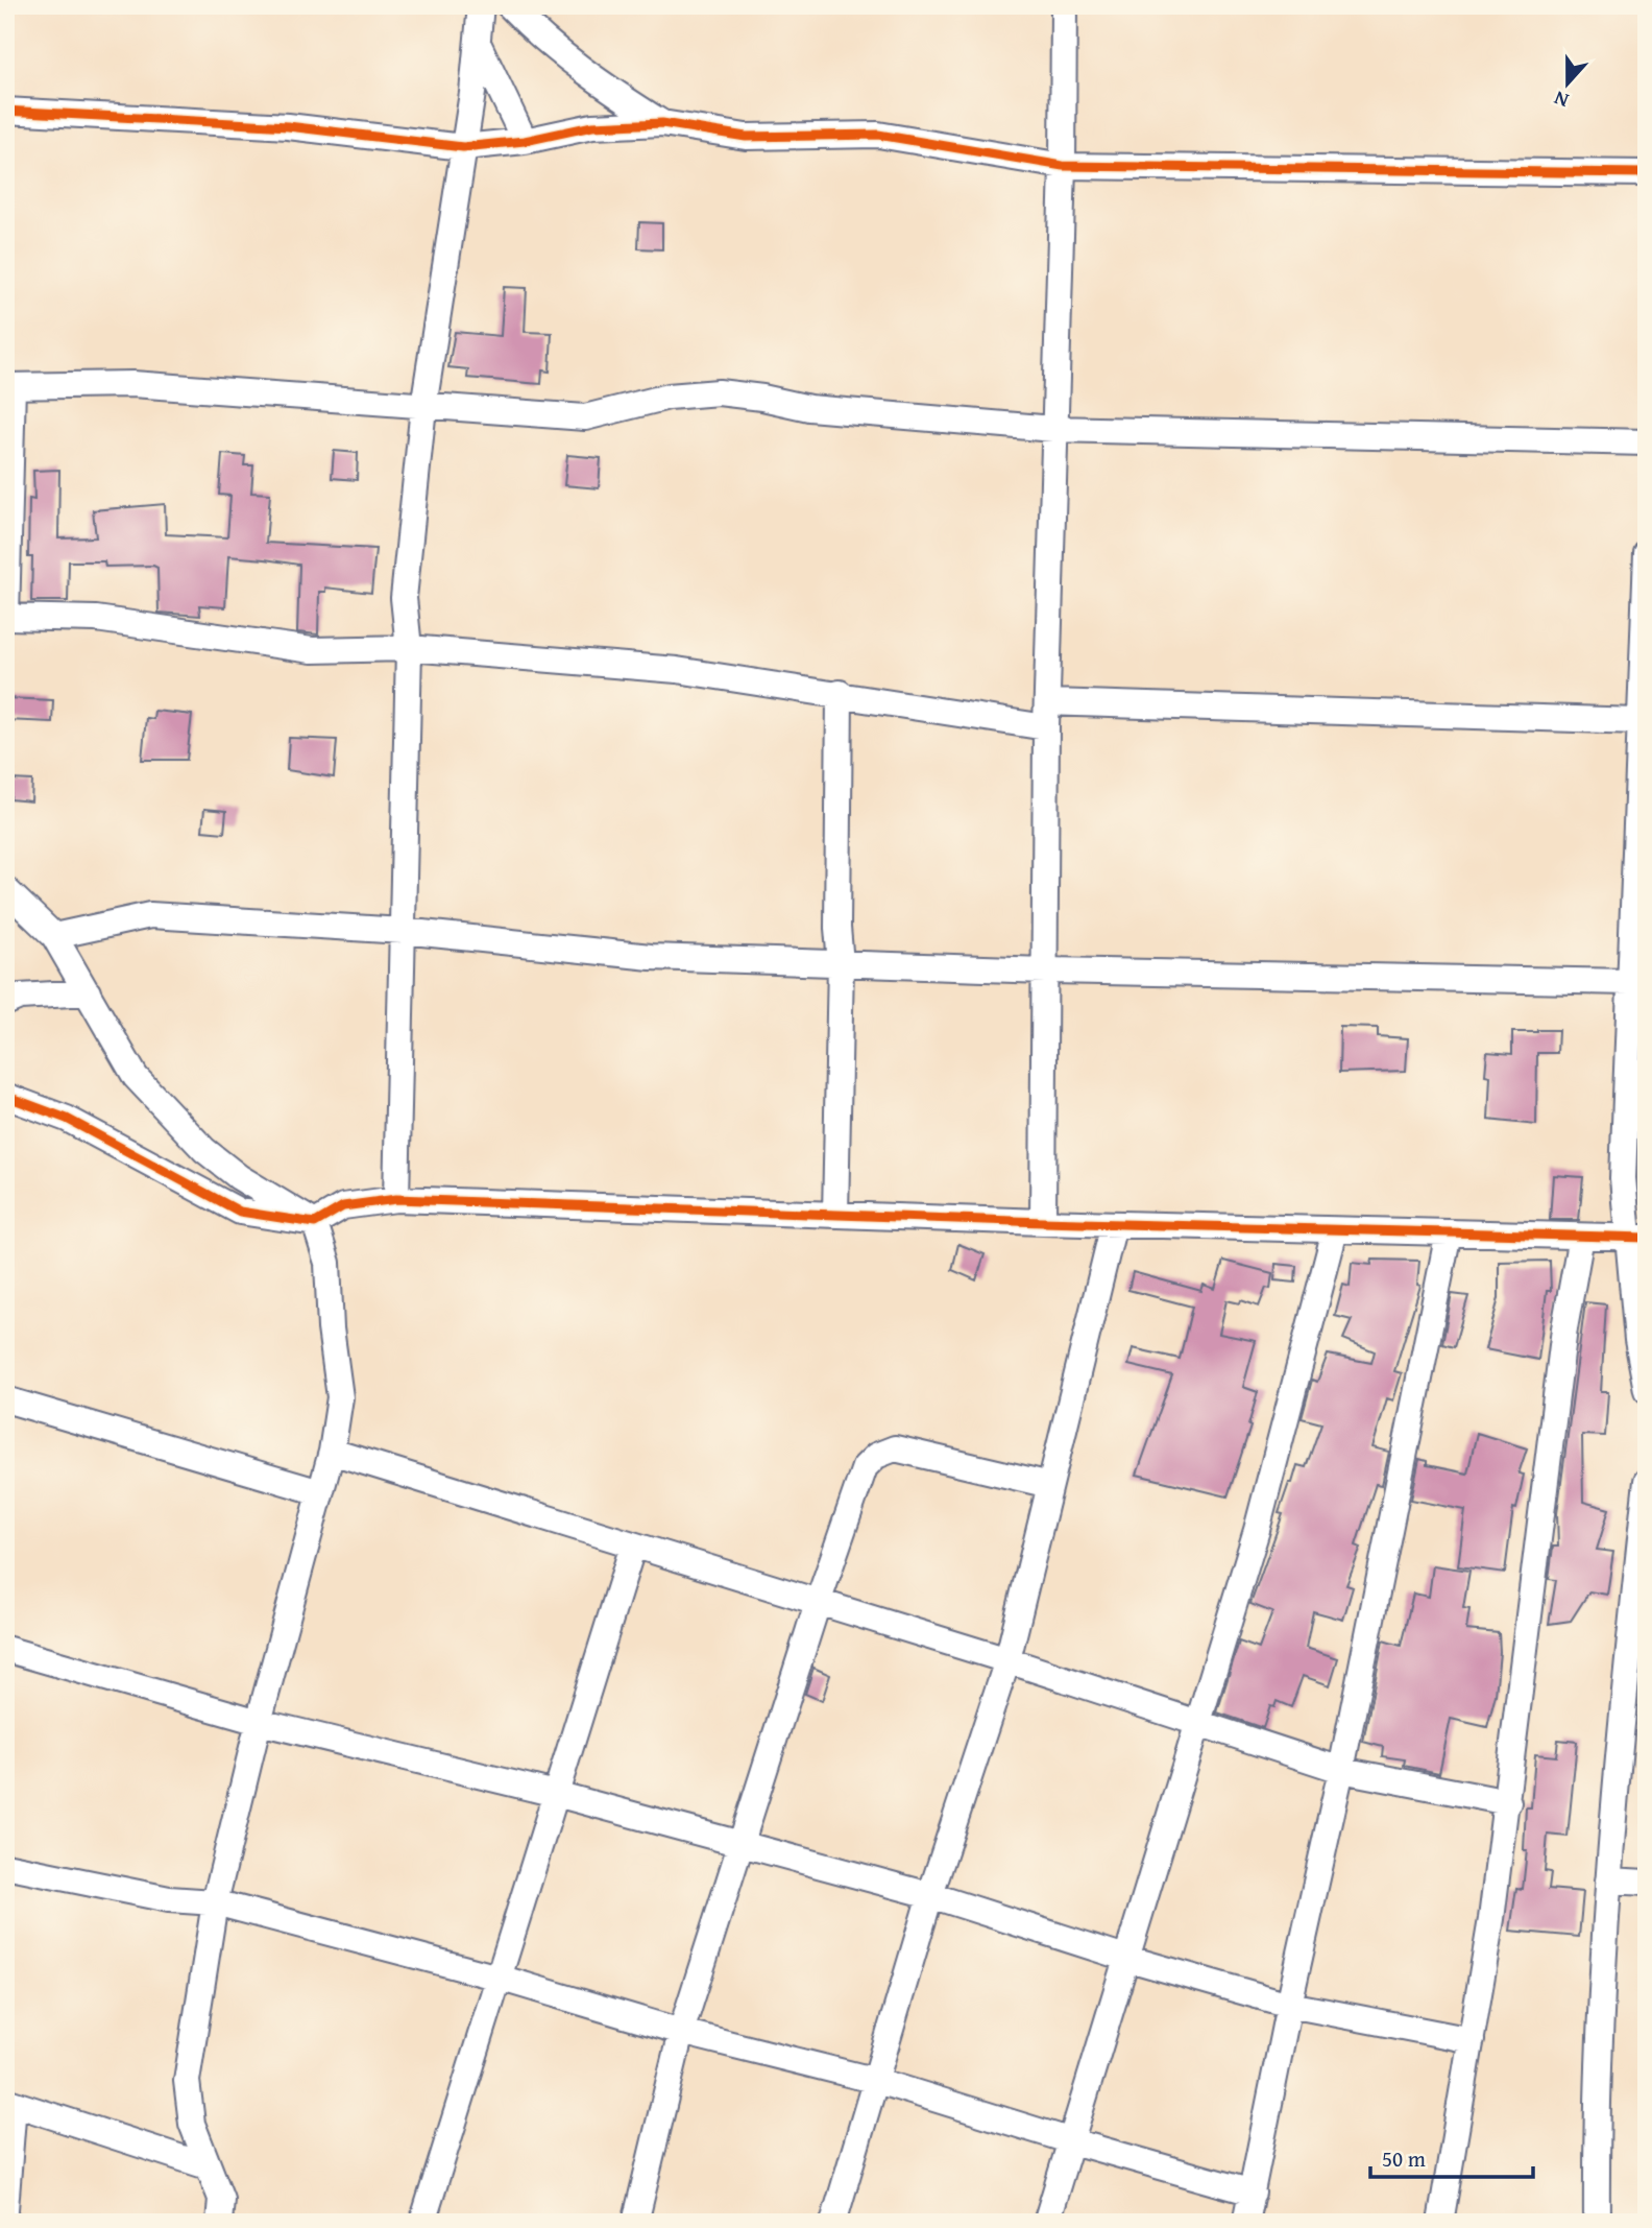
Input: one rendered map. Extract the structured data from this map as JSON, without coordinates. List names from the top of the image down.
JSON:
{
  "scale_bar": "50 m",
  "north": "bottom"
}
